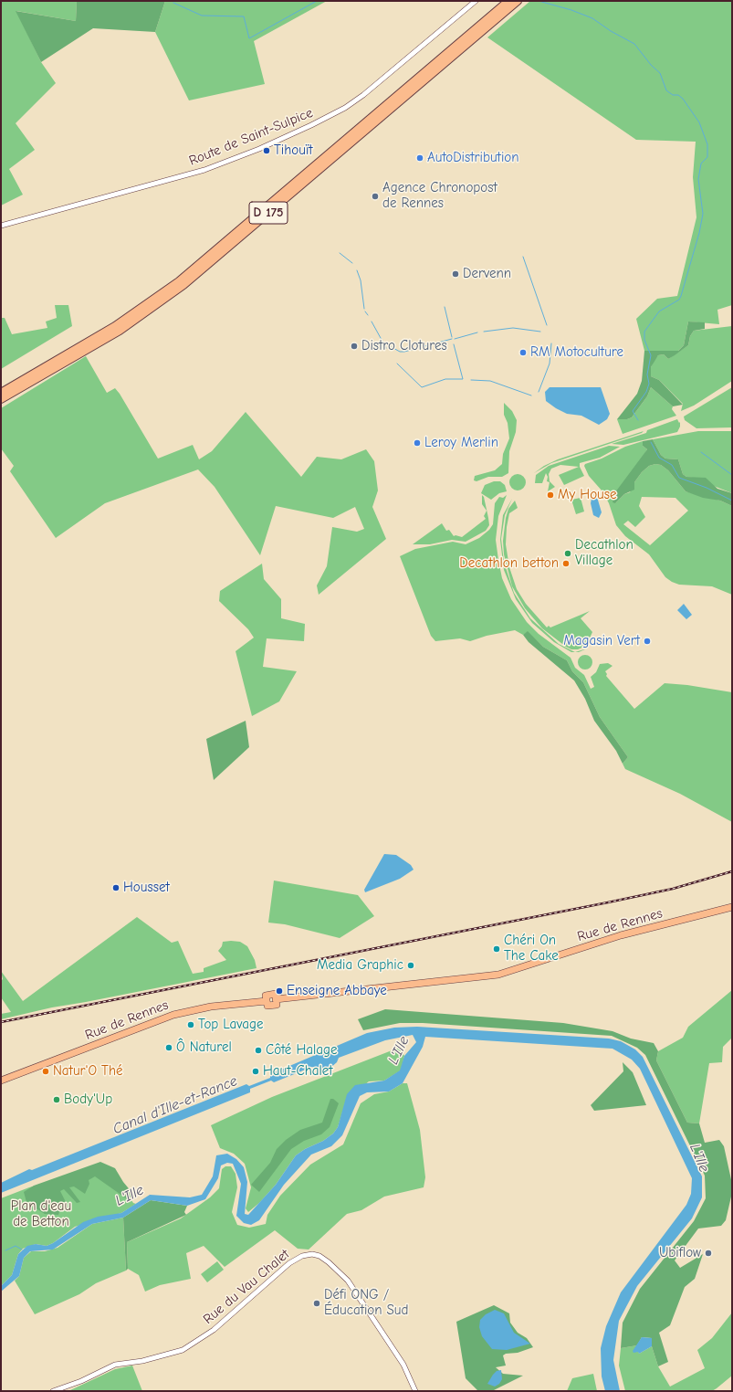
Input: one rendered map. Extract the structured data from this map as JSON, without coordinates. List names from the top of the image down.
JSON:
{
  "streets": {
    "highway": ["D 175"],
    "main road": ["Rue de Rennes"],
    "street": ["Route de Saint-Sulpice", "Rue du Vau Chalet"]
  },
  "water": ["L'Ille", "Canal d'Ille-et-Rance"],
  "parks": ["Plan d'eau de Betton"],
  "places": [
    "Tihouït",
    "AutoDistribution",
    "Agence Chronopost de Rennes",
    "Dervenn",
    "Distro Clotures",
    "RM Motoculture",
    "Leroy Merlin",
    "My House",
    "Decathlon Village",
    "Decathlon betton",
    "Magasin Vert",
    "Housset",
    "Chéri On The Cake",
    "Media Graphic",
    "Enseigne Abbaye",
    "Top Lavage",
    "Ô Naturel",
    "Côté Halage",
    "Natur'O Thé",
    "Haut-Chalet",
    "Body'Up",
    "Ubiflow",
    "Défi ONG / Éducation Sud"
  ]
}
